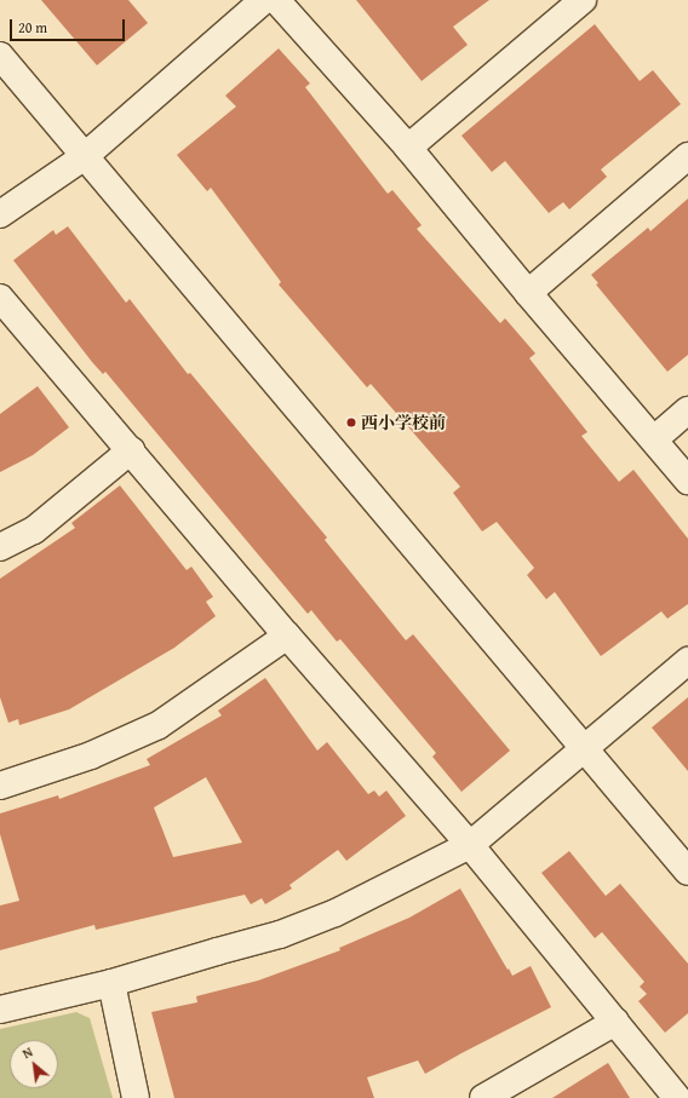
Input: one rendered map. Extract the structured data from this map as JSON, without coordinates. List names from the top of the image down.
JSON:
{
  "places": ["西小学校前"],
  "scale_bar": "20 m",
  "north": "top left"
}
